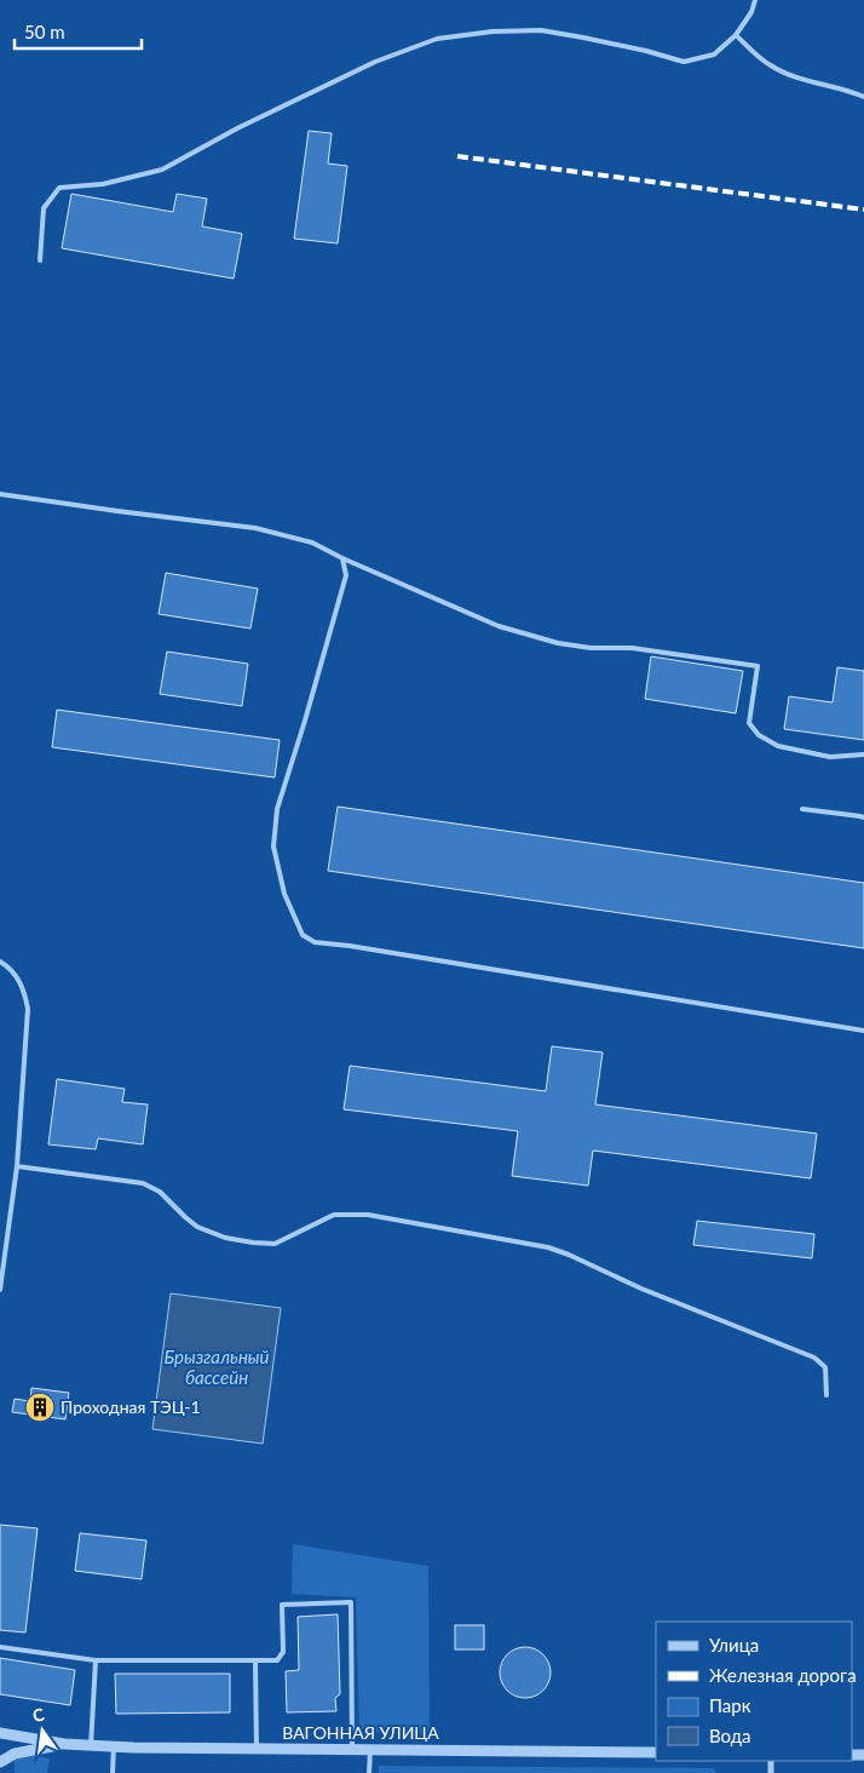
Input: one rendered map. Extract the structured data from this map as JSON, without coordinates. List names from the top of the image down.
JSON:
{
  "streets": {
    "street": ["ВАГОННАЯ УЛИЦА"]
  },
  "water": ["Брызгальный бассейн"],
  "places": {
    "building": ["Проходная ТЭЦ-1"]
  },
  "legend": [
    "Улица",
    "Железная дорога",
    "Парк",
    "Вода"
  ],
  "scale_bar": "50 m",
  "north": "top"
}
